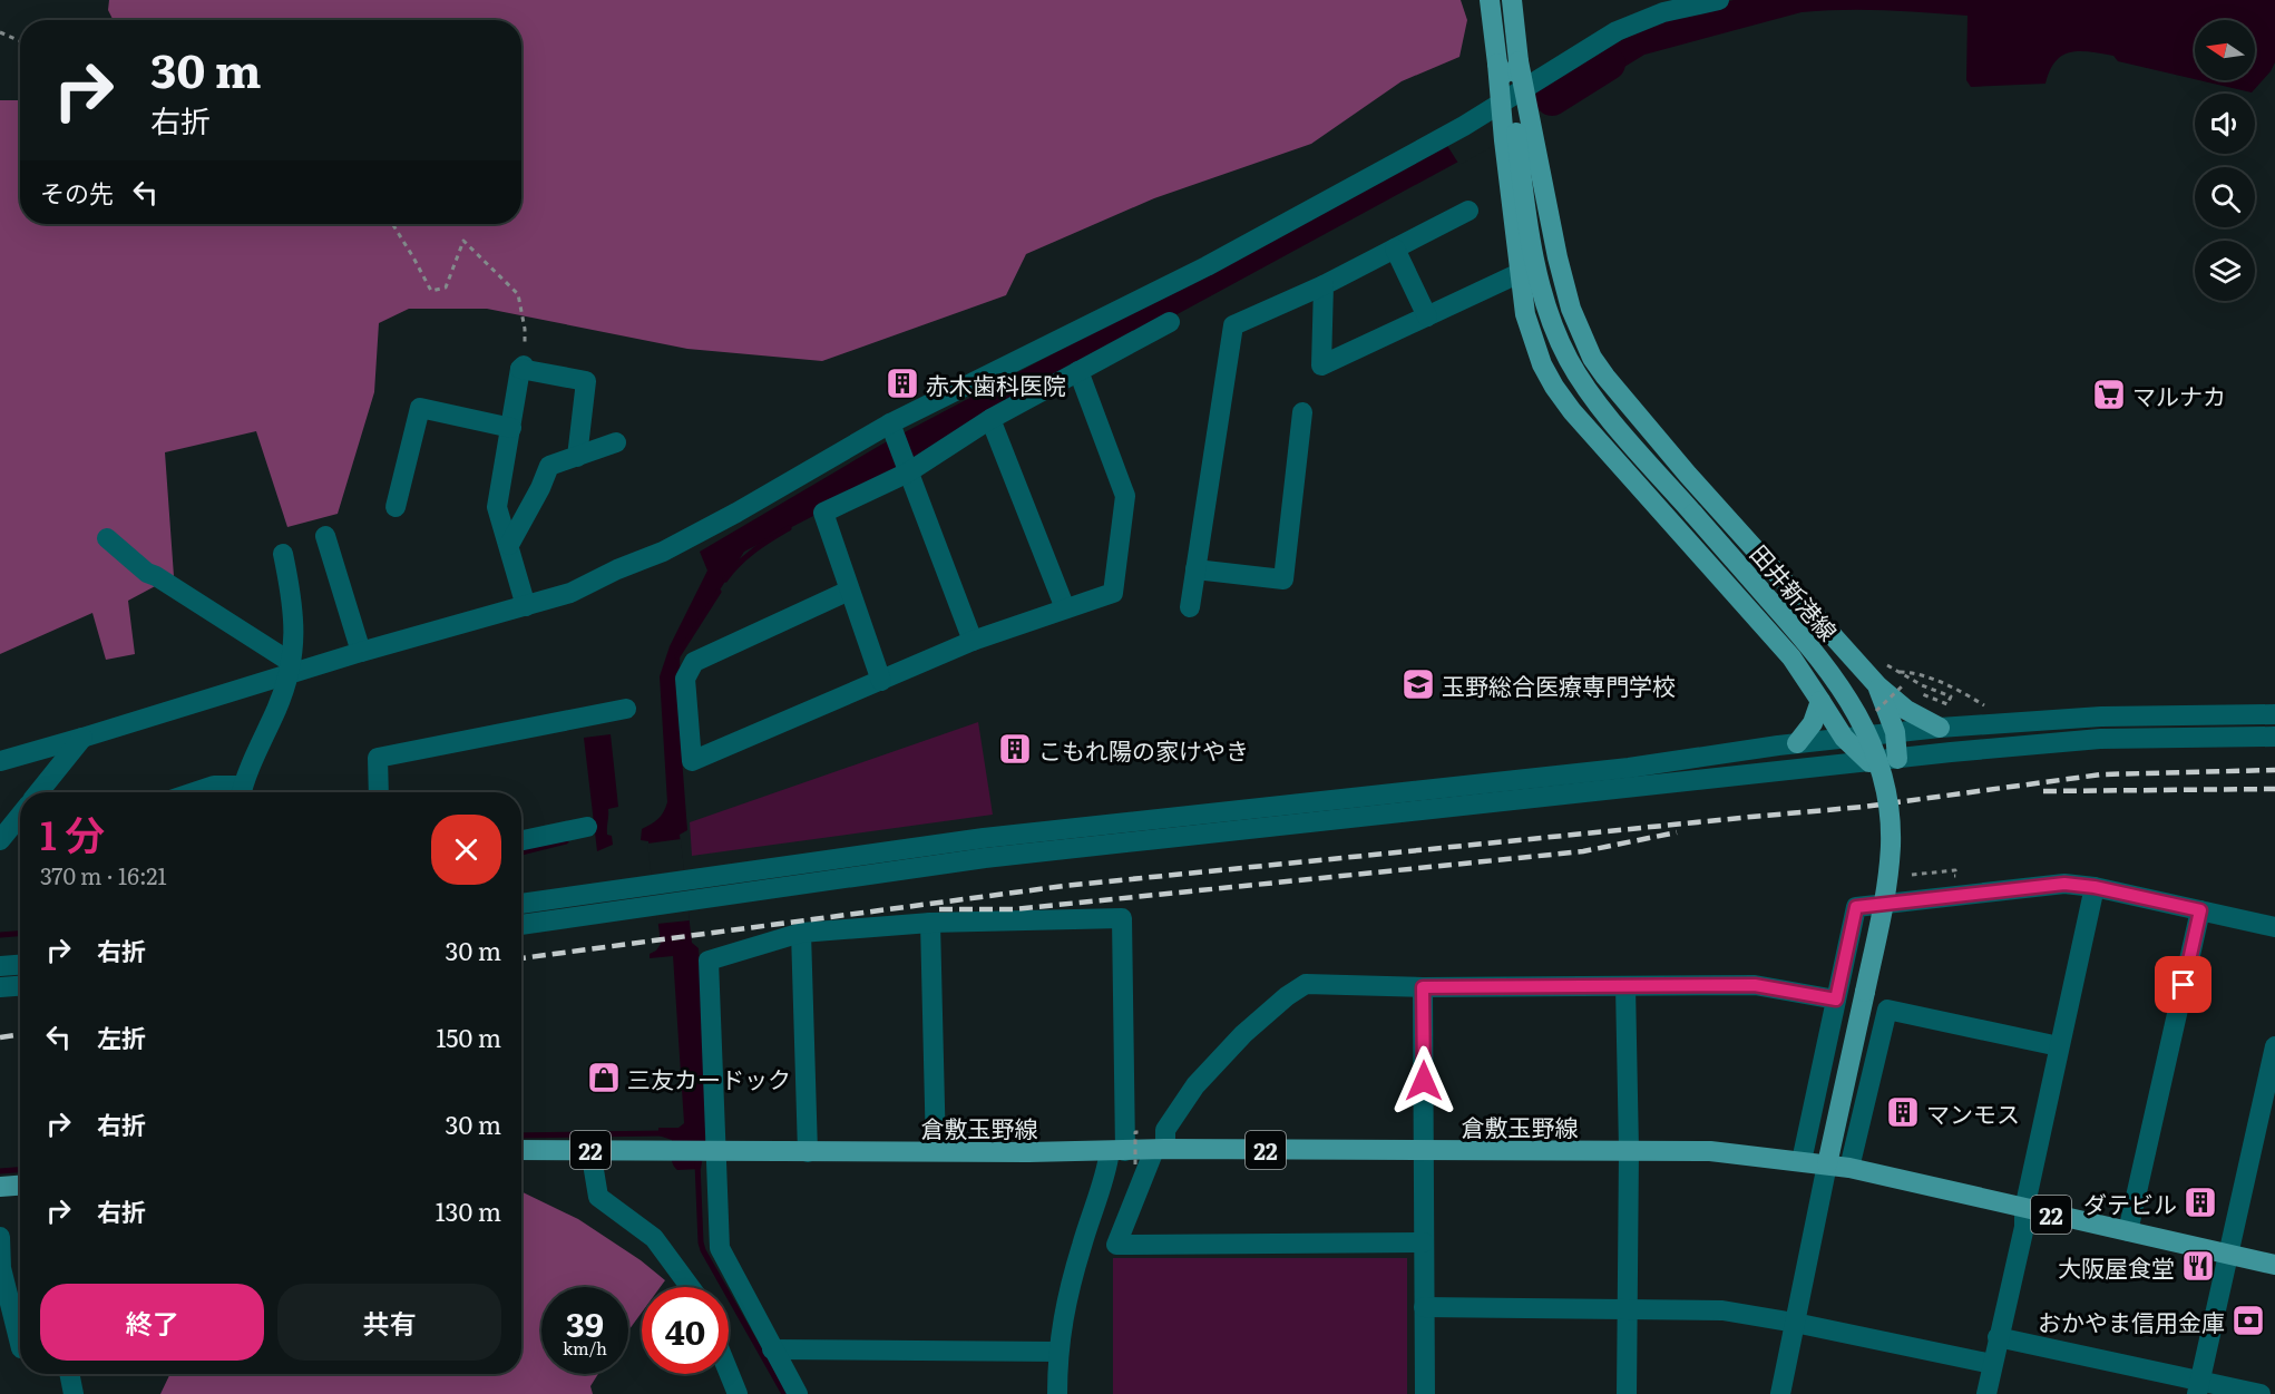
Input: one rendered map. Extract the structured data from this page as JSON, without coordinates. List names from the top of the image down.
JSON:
{
  "streets": {
    "main road": ["田井新港線", "倉敷玉野線", "22"]
  },
  "crossings": [
    ["田井新港線", "倉敷玉野線"]
  ],
  "places": {
    "building": [
      "赤木歯科医院",
      "こもれ陽の家けやき",
      "マンモス",
      "ダテビル"
    ],
    "supermarket": ["マルナカ"],
    "school or university": ["玉野総合医療専門学校"],
    "shop": ["三友カードック"],
    "restaurant": ["大阪屋食堂"],
    "bank": ["おかやま信用金庫"]
  },
  "north": "left",
  "page": {
    "turn": ["30 m", "右折"],
    "then": "その先",
    "heading": ["1 分", "370 m · 16:21"],
    "list": [
      {
        "name": "右折",
        "value": "30 m"
      },
      {
        "name": "左折",
        "value": "150 m"
      },
      {
        "name": "右折",
        "value": "30 m"
      },
      {
        "name": "右折",
        "value": "130 m"
      }
    ],
    "buttons": ["終了", "共有"],
    "speed": "39 km/h",
    "limit": "40"
  }
}
